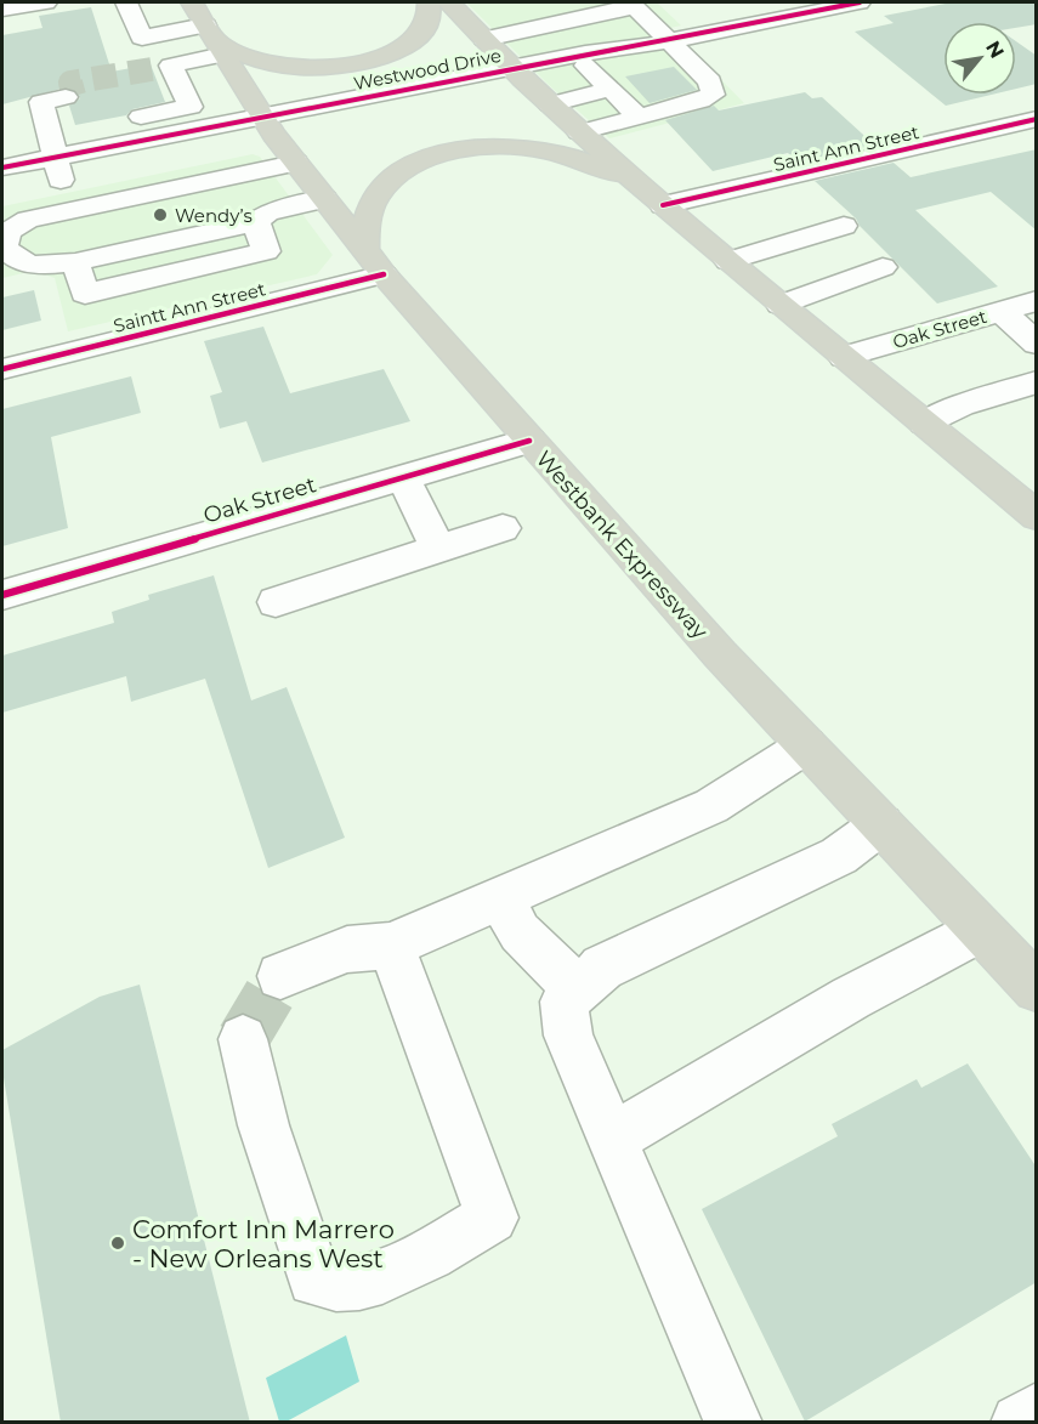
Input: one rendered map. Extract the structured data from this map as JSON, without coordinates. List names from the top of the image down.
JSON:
{
  "streets": {
    "highway": ["Westbank Expressway"],
    "street": [
      "Westwood Drive",
      "Saint Ann Street",
      "Saintt Ann Street",
      "Oak Street"
    ]
  },
  "crossings": [
    ["Westwood Drive", "Westbank Expressway"],
    ["Saintt Ann Street", "Westbank Expressway"],
    ["Oak Street", "Westbank Expressway"]
  ],
  "places": ["Wendy’s", "Comfort Inn Marrero - New Orleans West"],
  "north": "top right"
}
